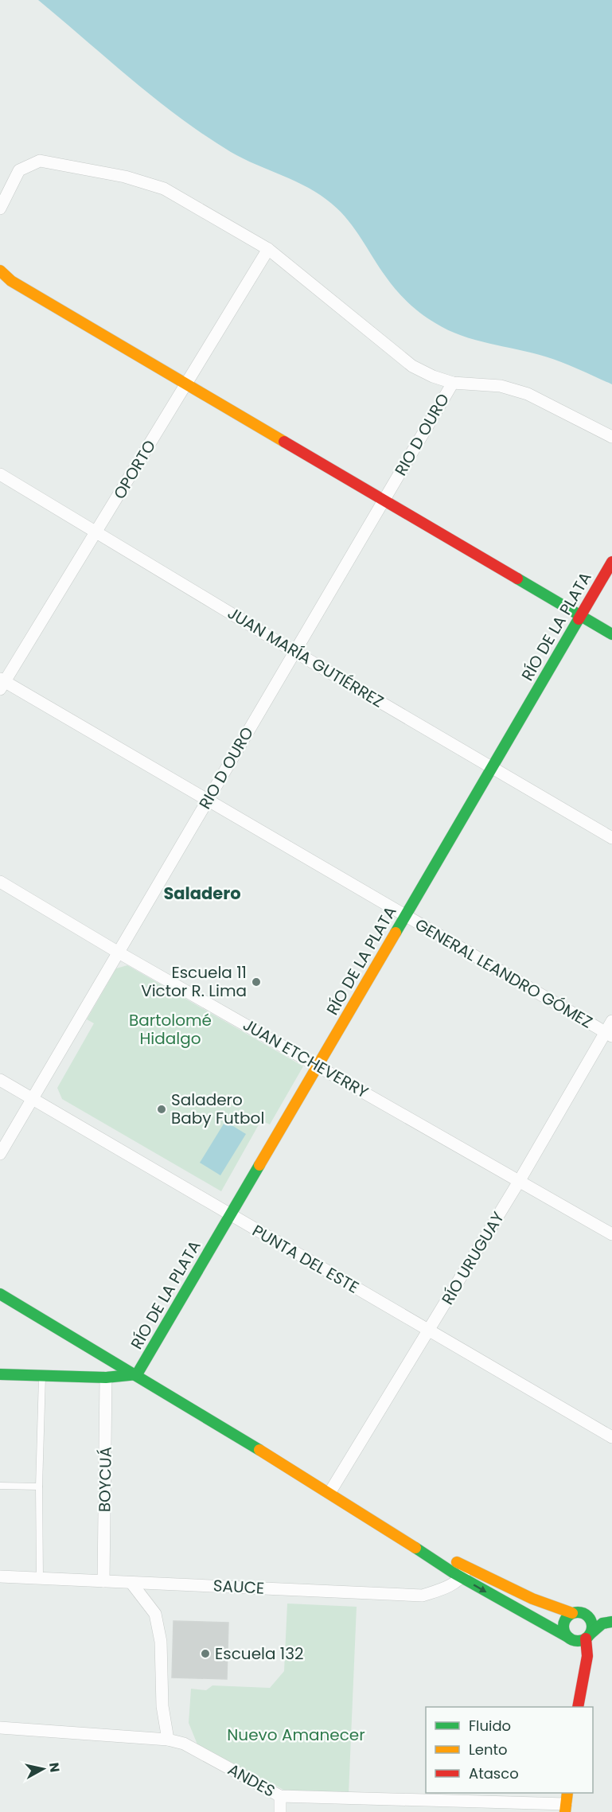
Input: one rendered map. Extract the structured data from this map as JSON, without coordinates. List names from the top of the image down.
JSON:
{
  "streets": {
    "street": [
      "RIO D OURO",
      "OPORTO",
      "RÍO DE LA PLATA",
      "JUAN MARÍA GUTIÉRREZ",
      "GENERAL LEANDRO GÓMEZ",
      "JUAN ETCHEVERRY",
      "RÍO URUGUAY",
      "PUNTA DEL ESTE",
      "BOYCUÁ",
      "SAUCE",
      "ANDES"
    ]
  },
  "crossings": [
    ["RIO D OURO", "JUAN MARÍA GUTIÉRREZ"],
    ["RIO D OURO", "GENERAL LEANDRO GÓMEZ"],
    ["RIO D OURO", "JUAN ETCHEVERRY"],
    ["RIO D OURO", "PUNTA DEL ESTE"],
    ["OPORTO", "JUAN MARÍA GUTIÉRREZ"],
    ["OPORTO", "GENERAL LEANDRO GÓMEZ"],
    ["RÍO DE LA PLATA", "JUAN MARÍA GUTIÉRREZ"],
    ["RÍO DE LA PLATA", "GENERAL LEANDRO GÓMEZ"],
    ["RÍO DE LA PLATA", "JUAN ETCHEVERRY"],
    ["RÍO DE LA PLATA", "PUNTA DEL ESTE"],
    ["GENERAL LEANDRO GÓMEZ", "RÍO URUGUAY"],
    ["JUAN ETCHEVERRY", "RÍO URUGUAY"],
    ["RÍO URUGUAY", "PUNTA DEL ESTE"],
    ["BOYCUÁ", "SAUCE"]
  ],
  "districts": ["Saladero"],
  "parks": ["Bartolomé Hidalgo", "Nuevo Amanecer"],
  "places": ["Escuela 11 Victor R. Lima", "Saladero Baby Futbol", "Escuela 132"],
  "legend": ["Fluido", "Lento", "Atasco"],
  "north": "right"
}
